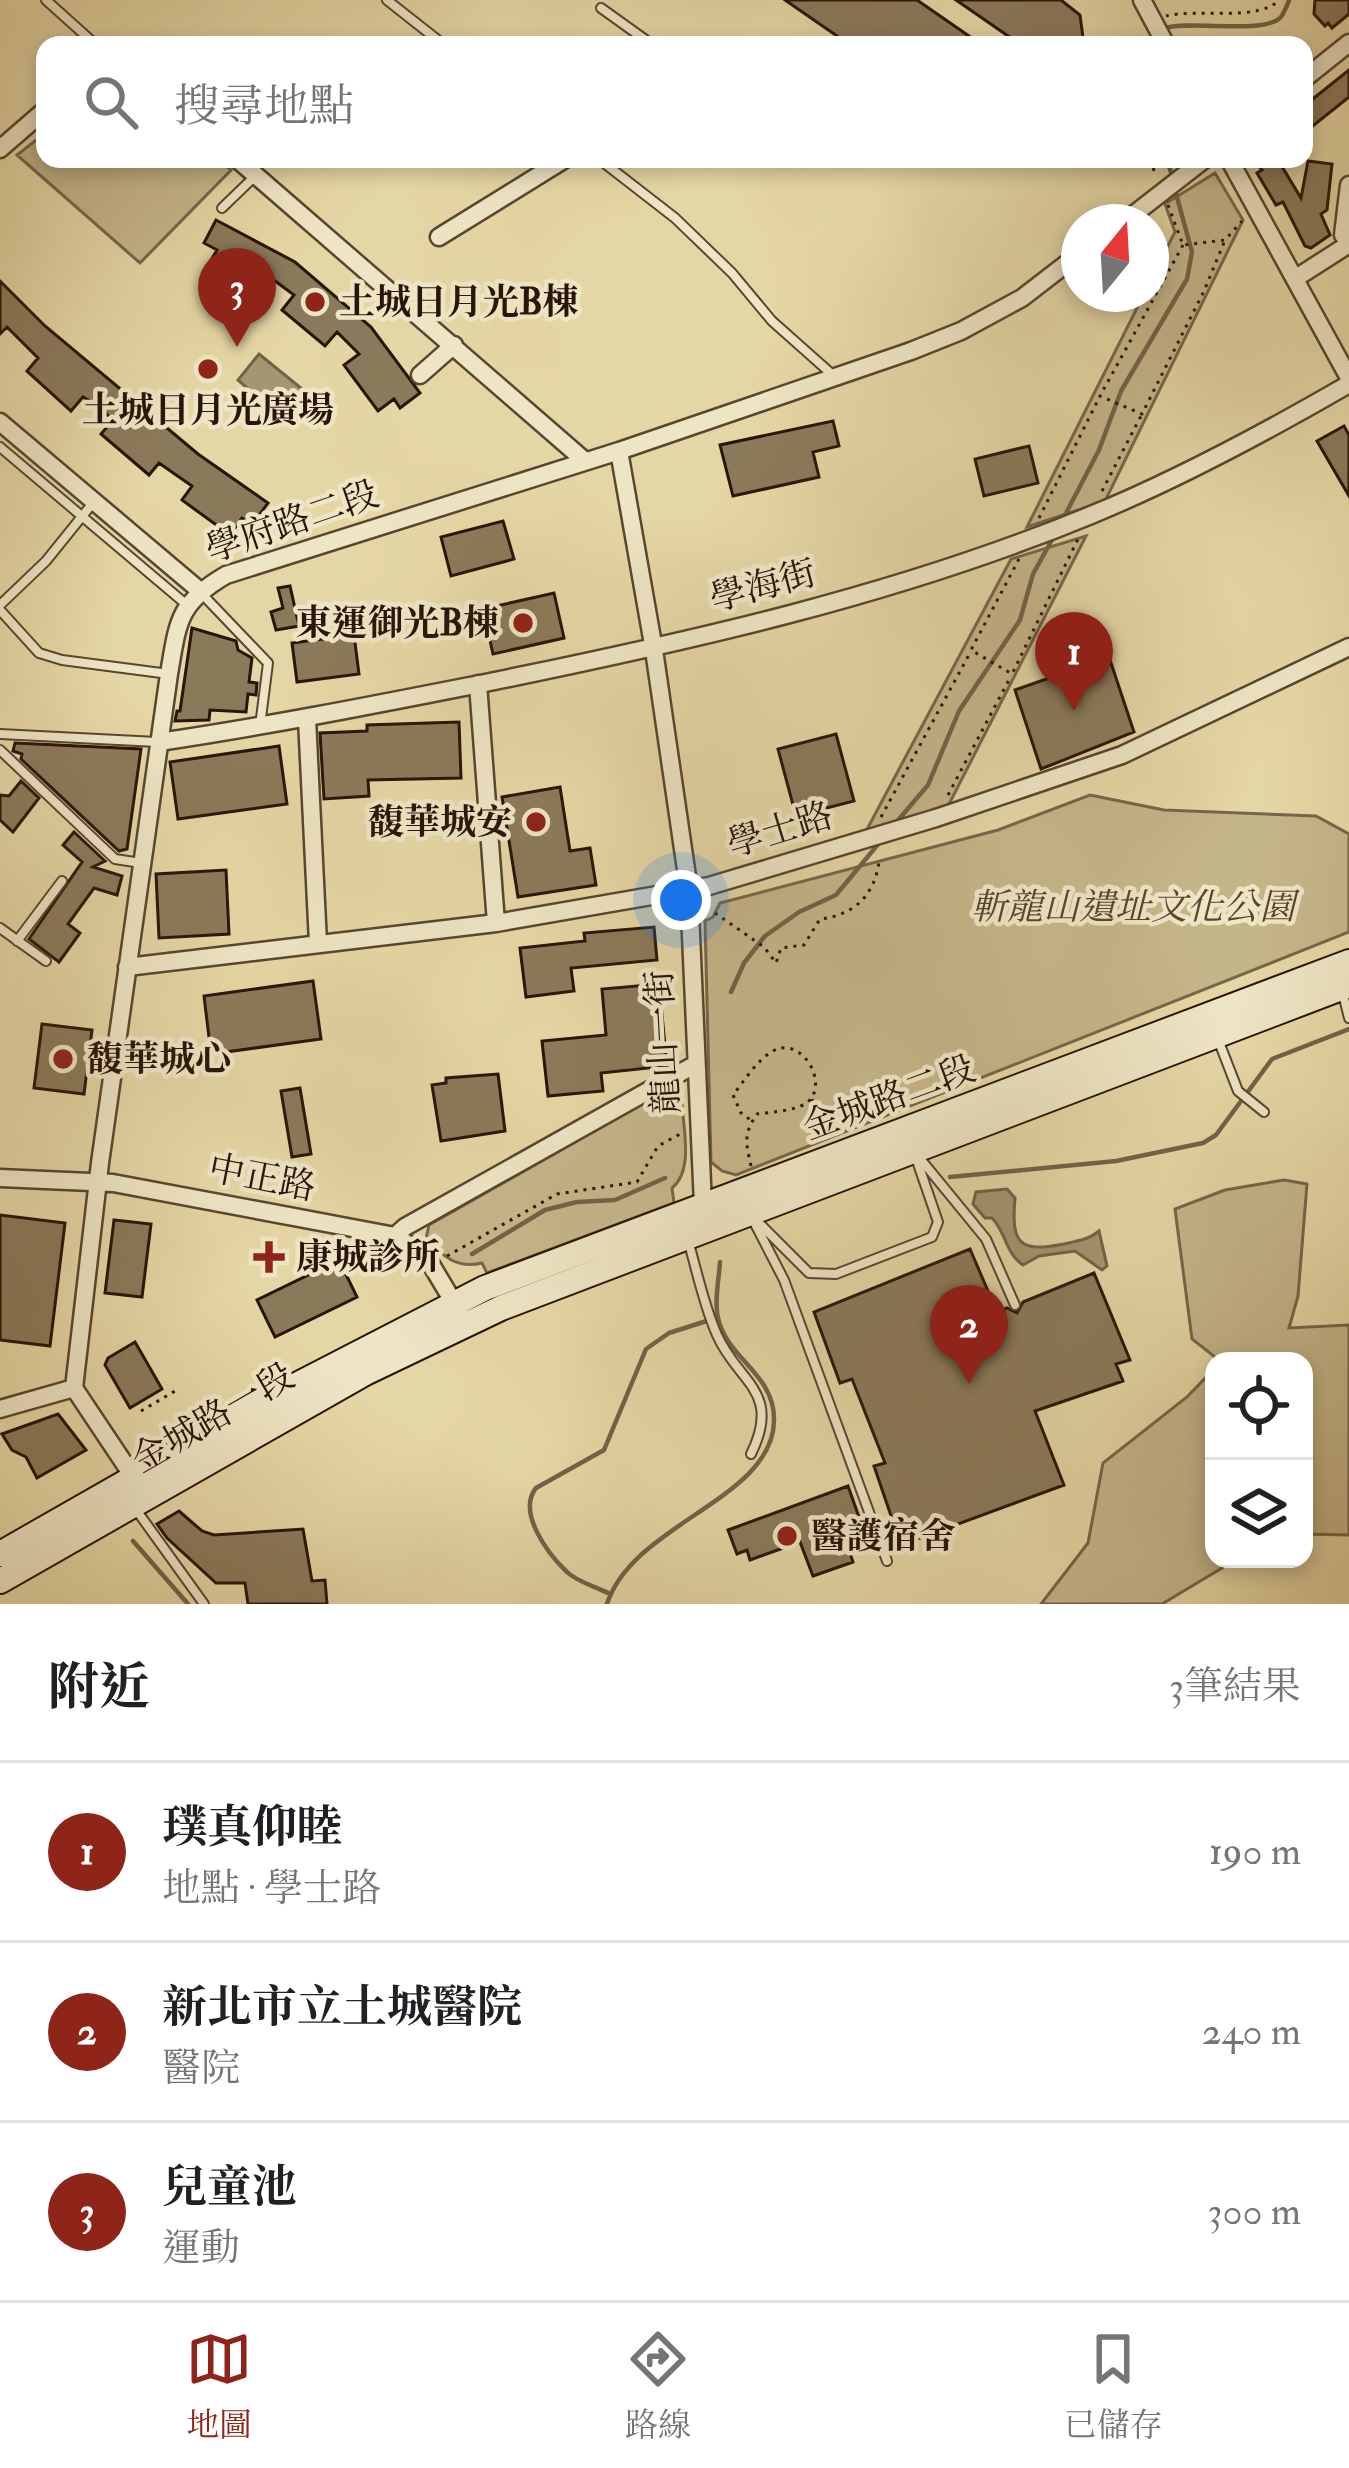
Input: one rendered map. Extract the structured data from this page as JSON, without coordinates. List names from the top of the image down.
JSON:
{
  "streets": {
    "main road": ["金城路二段", "金城路一段"],
    "street": [
      "學府路二段",
      "學海街",
      "學士路",
      "龍山一街",
      "中正路"
    ]
  },
  "crossings": [
    ["學府路二段", "學海街"],
    ["學府路二段", "學士路"],
    ["學府路二段", "龍山一街"],
    ["學府路二段", "中正路"],
    ["學海街", "龍山一街"],
    ["學士路", "龍山一街"],
    ["龍山一街", "金城路二段"],
    ["金城路二段", "金城路一段"]
  ],
  "parks": ["斬龍山遺址文化公園"],
  "places": {
    "other": [
      "土城日月光B棟",
      "土城日月光廣場",
      "東運御光B棟",
      "馥華城安",
      "馥華城心",
      "醫護宿舍"
    ],
    "health": ["康城診所"]
  },
  "north": "top",
  "page": {
    "search": "搜尋地點",
    "pins": ["3", "1", "2"],
    "heading": ["附近", "3筆結果"],
    "list": [
      {
        "mark": "1",
        "name": "璞真仰睦",
        "note": "地點 · 學士路",
        "value": "190 m"
      },
      {
        "mark": "2",
        "name": "新北市立土城醫院",
        "note": "醫院",
        "value": "240 m"
      },
      {
        "mark": "3",
        "name": "兒童池",
        "note": "運動",
        "value": "300 m"
      }
    ],
    "nav": ["地圖", "路線", "已儲存"]
  }
}
